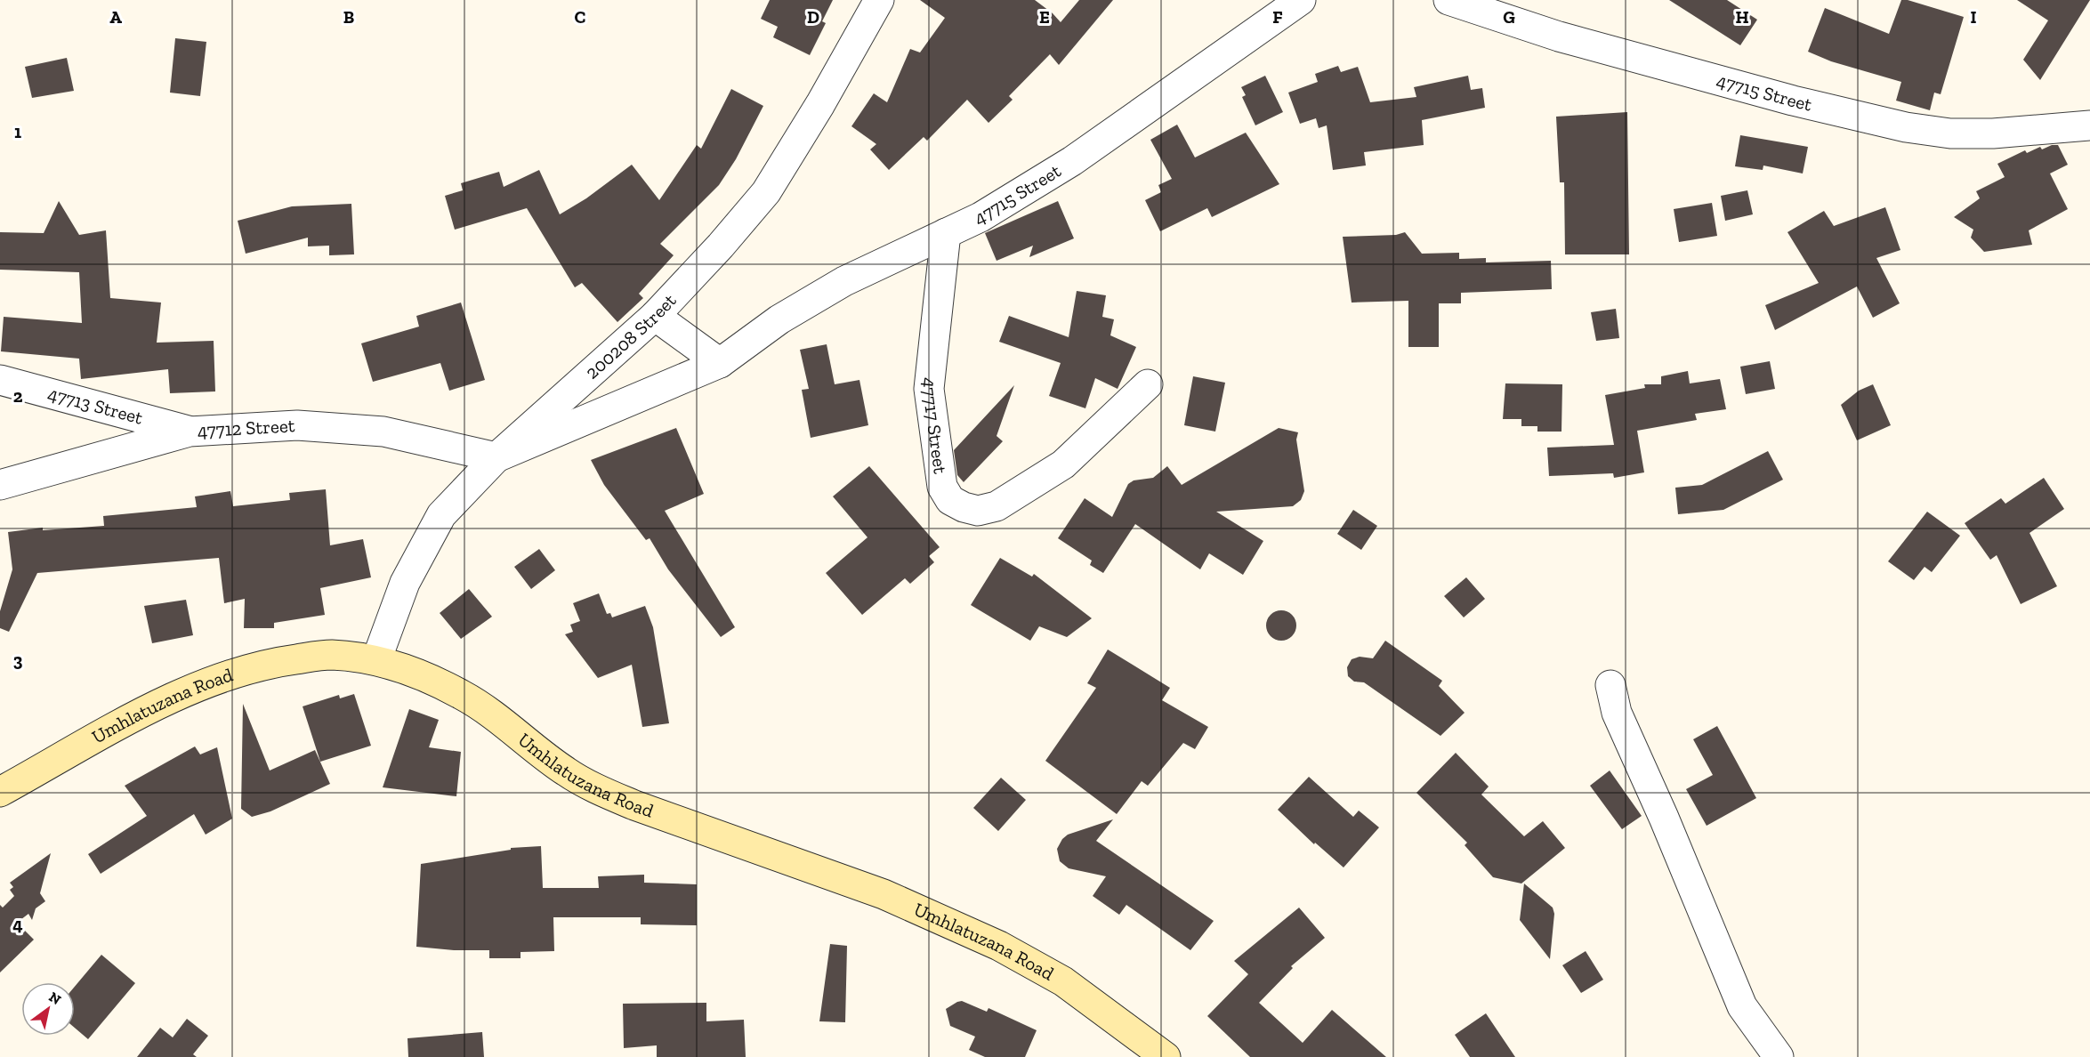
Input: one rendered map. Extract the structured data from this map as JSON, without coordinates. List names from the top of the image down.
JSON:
{
  "streets": {
    "street": [
      "47715 Street",
      "200208 Street",
      "47713 Street",
      "47717 Street",
      "47712 Street",
      "Umhlatuzana Road"
    ]
  },
  "crossings": [
    ["47715 Street", "200208 Street"],
    ["47715 Street", "47717 Street"],
    ["47715 Street", "47712 Street"],
    ["200208 Street", "47712 Street"],
    ["200208 Street", "Umhlatuzana Road"],
    ["47713 Street", "47712 Street"]
  ],
  "north": "top right",
  "grid": {
    "columns": [
      "A",
      "B",
      "C",
      "D",
      "E",
      "F",
      "G",
      "H",
      "I"
    ],
    "rows": [
      "1",
      "2",
      "3",
      "4"
    ]
  }
}
